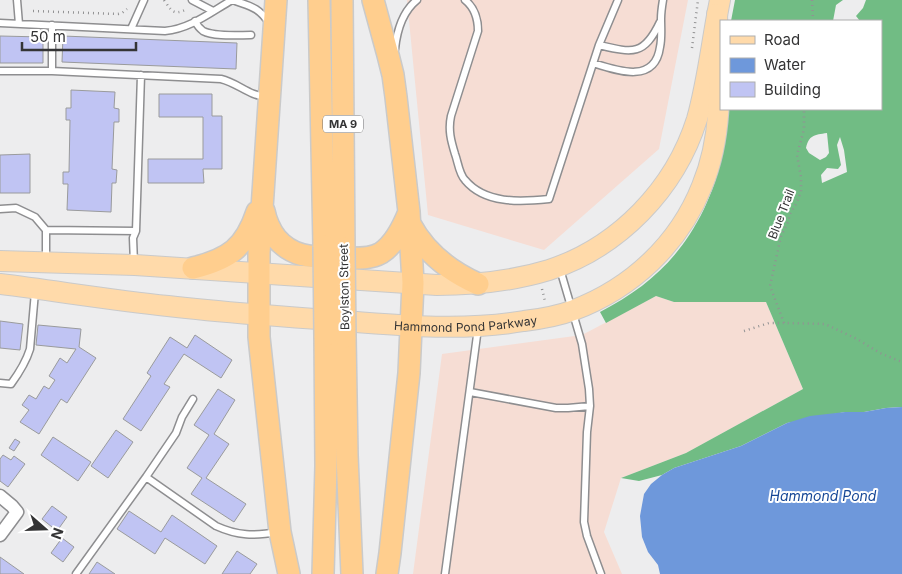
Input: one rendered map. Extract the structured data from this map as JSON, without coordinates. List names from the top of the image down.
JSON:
{
  "streets": {
    "highway": ["MA 9", "Boylston Street"],
    "main road": ["Hammond Pond Parkway"],
    "path": ["Blue Trail"]
  },
  "water": ["Hammond Pond"],
  "legend": ["Road", "Water", "Building"],
  "scale_bar": "50 m",
  "north": "right"
}
